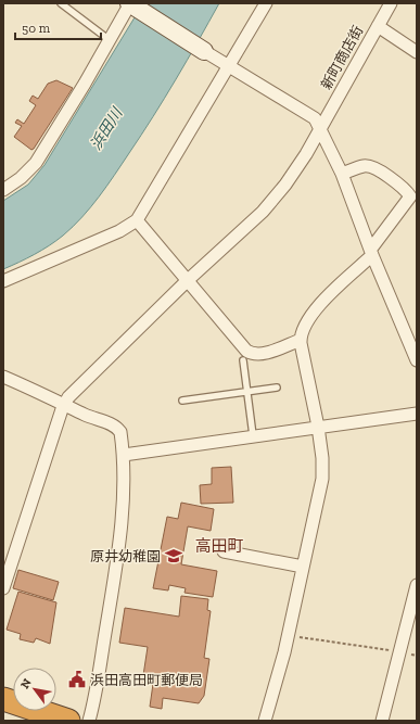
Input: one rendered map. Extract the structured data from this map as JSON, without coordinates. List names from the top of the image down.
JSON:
{
  "streets": {
    "street": ["新町商店街"]
  },
  "districts": ["高田町"],
  "water": ["浜田川"],
  "places": {
    "school or university": ["原井幼稚園"],
    "public building": ["浜田高田町郵便局"]
  },
  "scale_bar": "50 m",
  "north": "top left"
}
